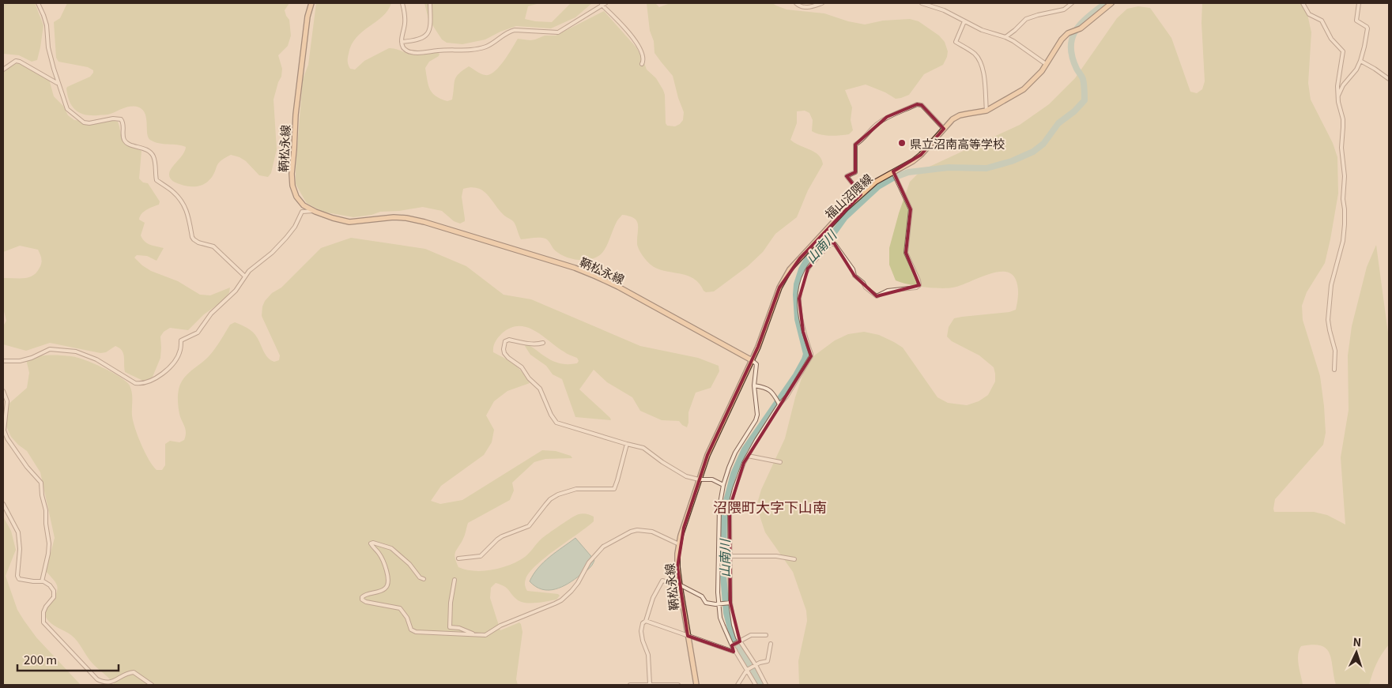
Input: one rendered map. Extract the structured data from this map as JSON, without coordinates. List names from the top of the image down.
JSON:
{
  "streets": {
    "main road": ["鞆松永線", "福山沼隈線"]
  },
  "crossings": [
    ["鞆松永線", "福山沼隈線"]
  ],
  "districts": ["沼隈町大字下山南"],
  "water": ["山南川"],
  "places": ["県立沼南高等学校"],
  "scale_bar": "200 m",
  "north": "top"
}
